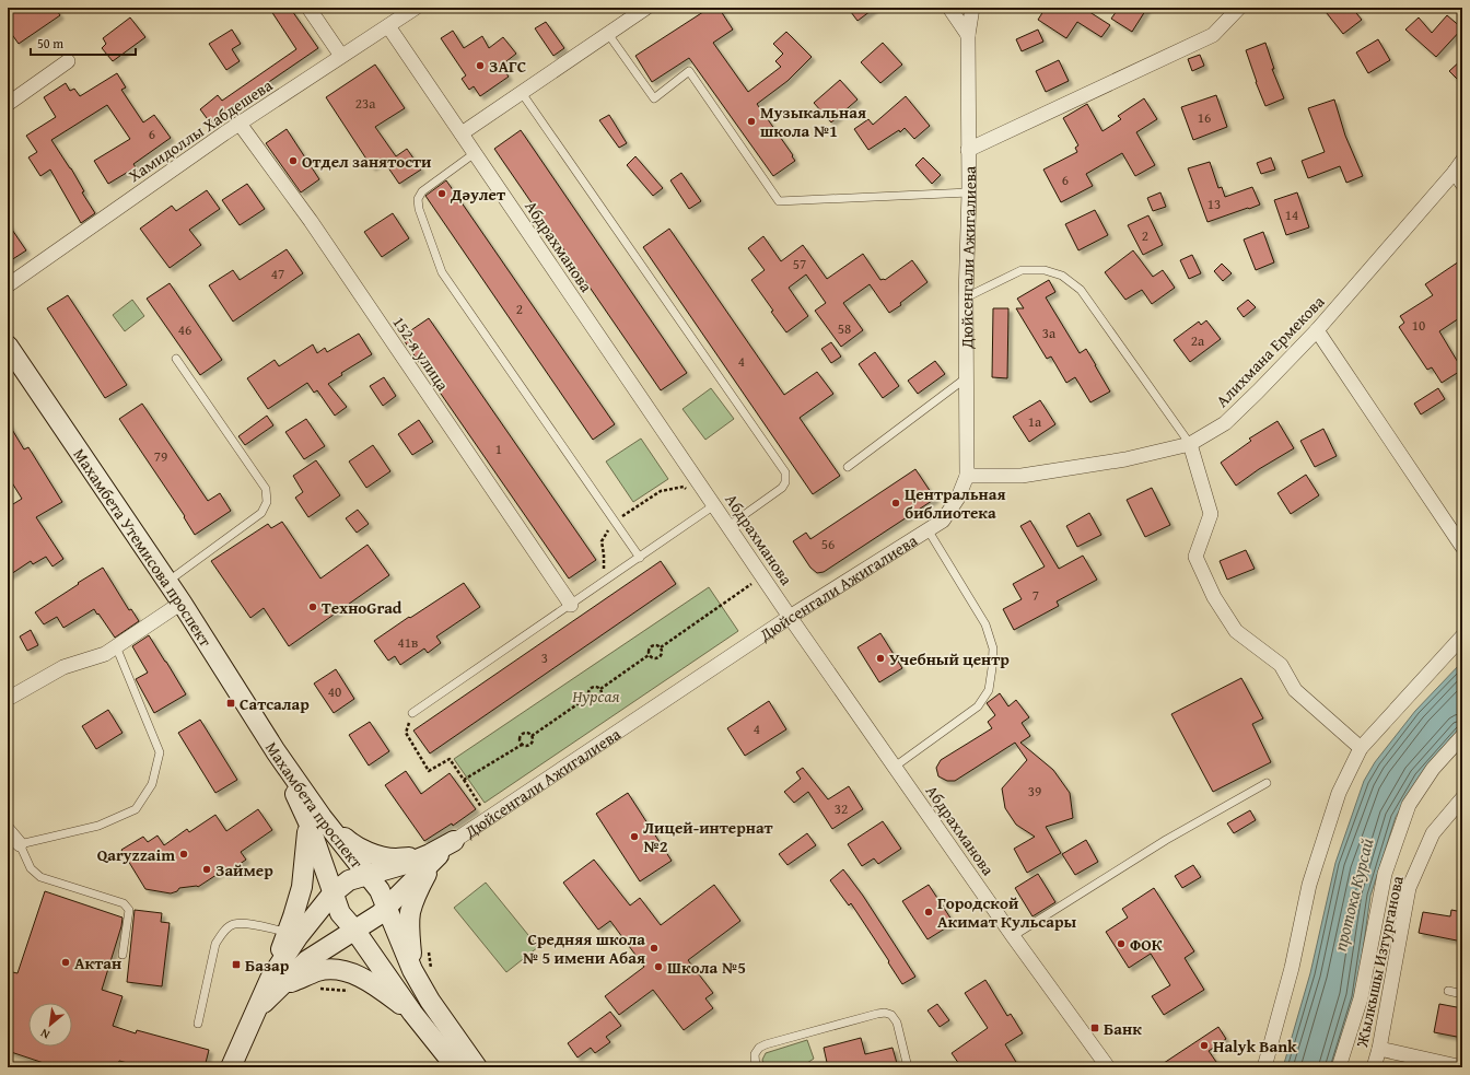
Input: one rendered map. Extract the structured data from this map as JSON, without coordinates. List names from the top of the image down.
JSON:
{
  "streets": {
    "street": [
      "Хамидоллы Хабдешева",
      "Абдрахманова",
      "Дюйсенгали Ажигалиева",
      "Алихмана Ермекова",
      "152-я улица",
      "Махамбета Утемисова проспект",
      "Махамбета проспект",
      "Жылкышы Изтурганова"
    ]
  },
  "crossings": [
    ["Хамидоллы Хабдешева", "Абдрахманова"],
    ["Хамидоллы Хабдешева", "152-я улица"],
    ["Абдрахманова", "Дюйсенгали Ажигалиева"],
    ["Дюйсенгали Ажигалиева", "Алихмана Ермекова"],
    ["Дюйсенгали Ажигалиева", "Махамбета проспект"],
    ["Махамбета Утемисова проспект", "Махамбета проспект"]
  ],
  "water": ["протока Курсай"],
  "parks": ["Нурсая"],
  "places": {
    "other": [
      "ЗАГС",
      "Музыкальная школа №1",
      "Отдел занятости",
      "Дәулет",
      "Центральная библиотека",
      "ТехноGrad",
      "Учебный центр",
      "Лицей-интернат №2",
      "Qaryzzaim",
      "Займер",
      "Городской Акимат Кульсары",
      "ФОК",
      "Средняя школа № 5 имени Абая",
      "Актан",
      "Школа №5",
      "Halyk Bank"
    ],
    "transit": ["Сатсалар", "Базар", "Банк"]
  },
  "house_numbers": [
    "23а",
    "16",
    "6",
    "6",
    "13",
    "14",
    "2",
    "57",
    "47",
    "2",
    "10",
    "58",
    "46",
    "3а",
    "2а",
    "4",
    "1а",
    "1",
    "79",
    "56",
    "7",
    "41в",
    "3",
    "40",
    "4",
    "39",
    "32"
  ],
  "scale_bar": "50 m",
  "north": "bottom left"
}
